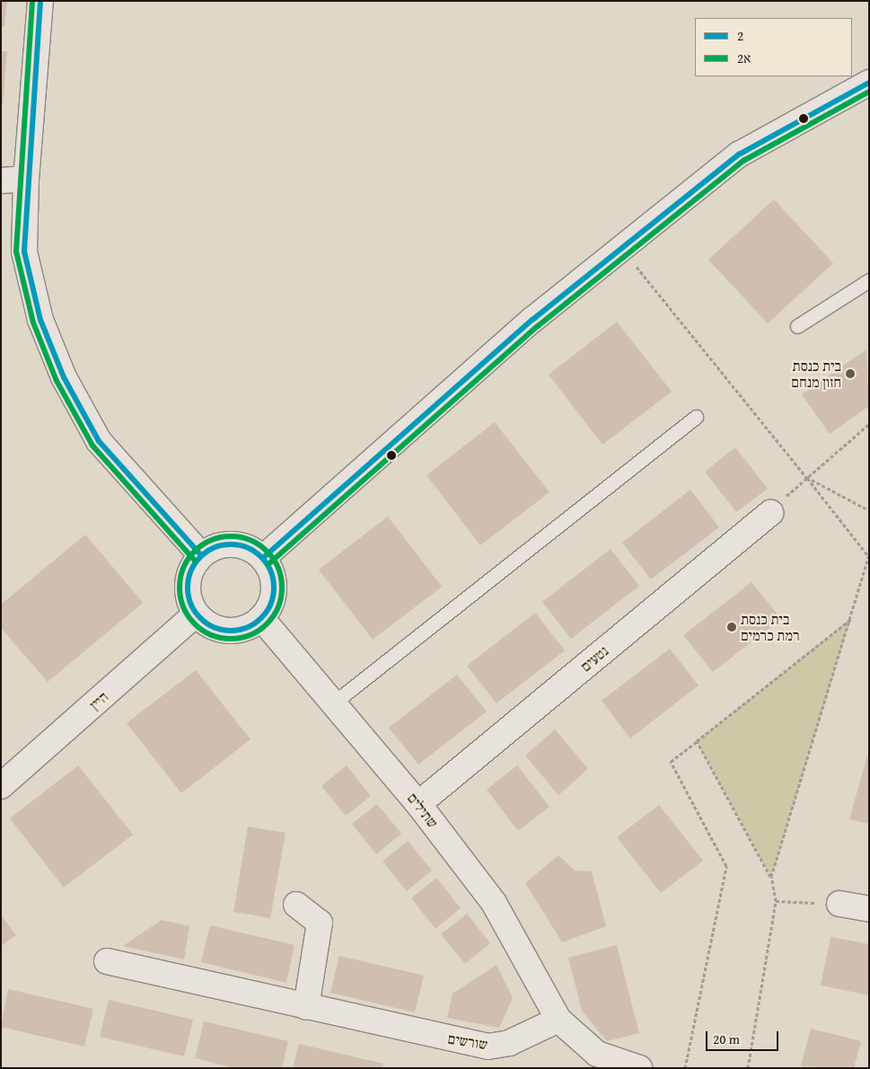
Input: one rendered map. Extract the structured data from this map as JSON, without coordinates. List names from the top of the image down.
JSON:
{
  "streets": {
    "street": [
      "נטעים",
      "היין",
      "שתילים",
      "שורשים"
    ]
  },
  "crossings": [
    ["נטעים", "שתילים"],
    ["היין", "שתילים"],
    ["שתילים", "שורשים"]
  ],
  "places": ["בית כנסת חזון מנחם", "בית כנסת רמת כרמים"],
  "lines": ["transit line 2", "transit line 2א"],
  "legend": ["2", "2א"],
  "scale_bar": "20 m"
}
